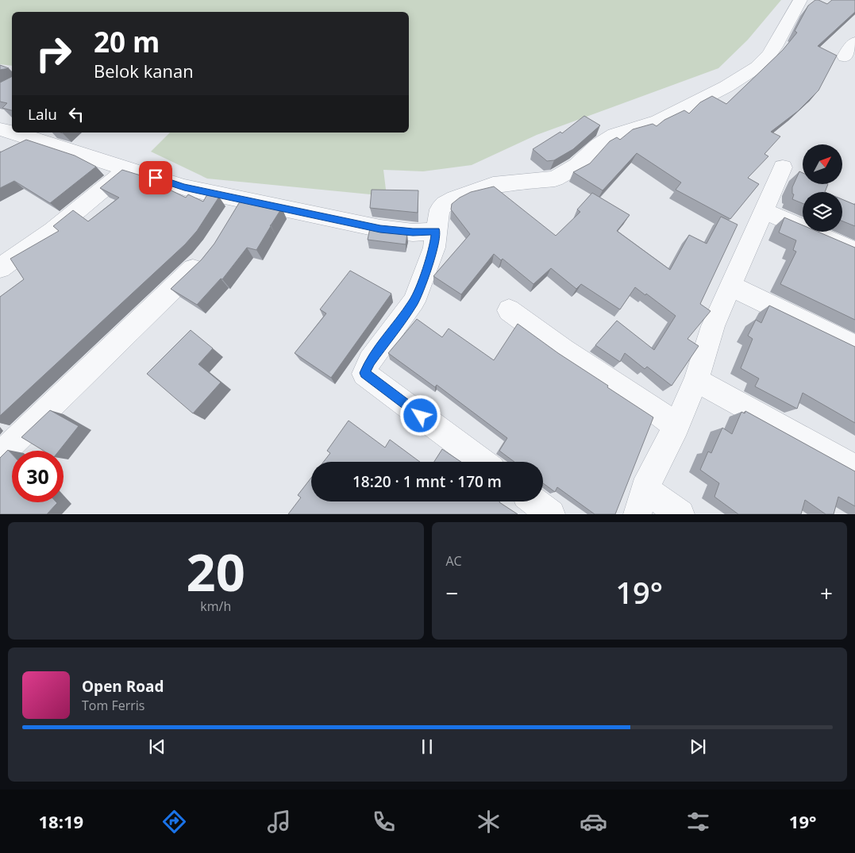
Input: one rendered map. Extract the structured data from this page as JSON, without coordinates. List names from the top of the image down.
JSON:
{
  "north": "top right",
  "page": {
    "turn": ["20 m", "Belok kanan"],
    "then": "Lalu",
    "limit": "30",
    "trip": "18:20 · 1 mnt · 170 m",
    "tile": [
      ["20", "km/h"],
      "AC"
    ],
    "heat": ["−", "19°", "+"],
    "song": ["Open Road", "Tom Ferris"],
    "tabs": ["18:19", "19°"]
  }
}
